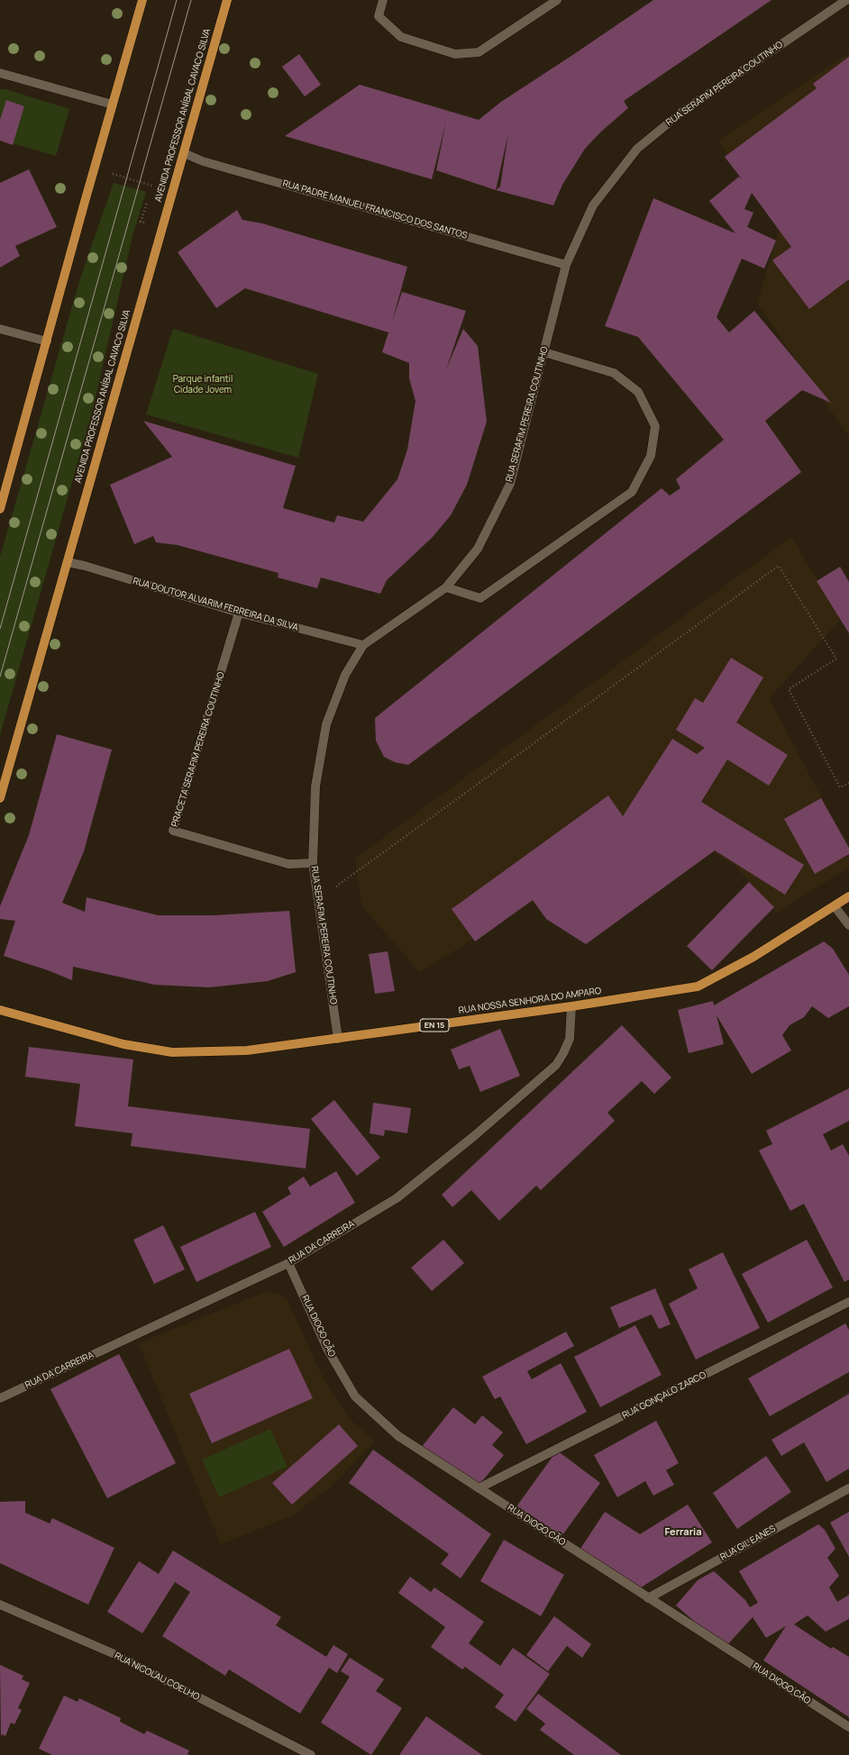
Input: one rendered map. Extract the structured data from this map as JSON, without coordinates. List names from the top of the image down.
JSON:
{
  "streets": {
    "main road": ["AVENIDA PROFESSOR ANÍBAL CAVACO SILVA", "RUA NOSSA SENHORA DO AMPARO", "EN 15"],
    "street": [
      "RUA SERAFIM PEREIRA COUTINHO",
      "RUA PADRE MANUEL FRANCISCO DOS SANTOS",
      "RUA DOUTOR ALVARIM FERREIRA DA SILVA",
      "PRACETA SERAFIM PEREIRA COUTINHO",
      "RUA DA CARREIRA",
      "RUA DIOGO CÃO",
      "RUA GONÇALO ZARCO",
      "RUA GIL EANES",
      "RUA NICOLAU COELHO"
    ]
  },
  "crossings": [
    ["RUA SERAFIM PEREIRA COUTINHO", "RUA PADRE MANUEL FRANCISCO DOS SANTOS"],
    ["RUA SERAFIM PEREIRA COUTINHO", "RUA DOUTOR ALVARIM FERREIRA DA SILVA"],
    ["RUA SERAFIM PEREIRA COUTINHO", "PRACETA SERAFIM PEREIRA COUTINHO"],
    ["RUA SERAFIM PEREIRA COUTINHO", "RUA NOSSA SENHORA DO AMPARO"],
    ["AVENIDA PROFESSOR ANÍBAL CAVACO SILVA", "RUA PADRE MANUEL FRANCISCO DOS SANTOS"],
    ["AVENIDA PROFESSOR ANÍBAL CAVACO SILVA", "RUA DOUTOR ALVARIM FERREIRA DA SILVA"],
    ["RUA DOUTOR ALVARIM FERREIRA DA SILVA", "PRACETA SERAFIM PEREIRA COUTINHO"],
    ["RUA NOSSA SENHORA DO AMPARO", "RUA DA CARREIRA"],
    ["RUA DA CARREIRA", "RUA DIOGO CÃO"],
    ["RUA DIOGO CÃO", "RUA GONÇALO ZARCO"],
    ["RUA DIOGO CÃO", "RUA GIL EANES"]
  ],
  "districts": ["Ferraria"],
  "parks": ["Parque infantil Cidade Jovem"]
}
